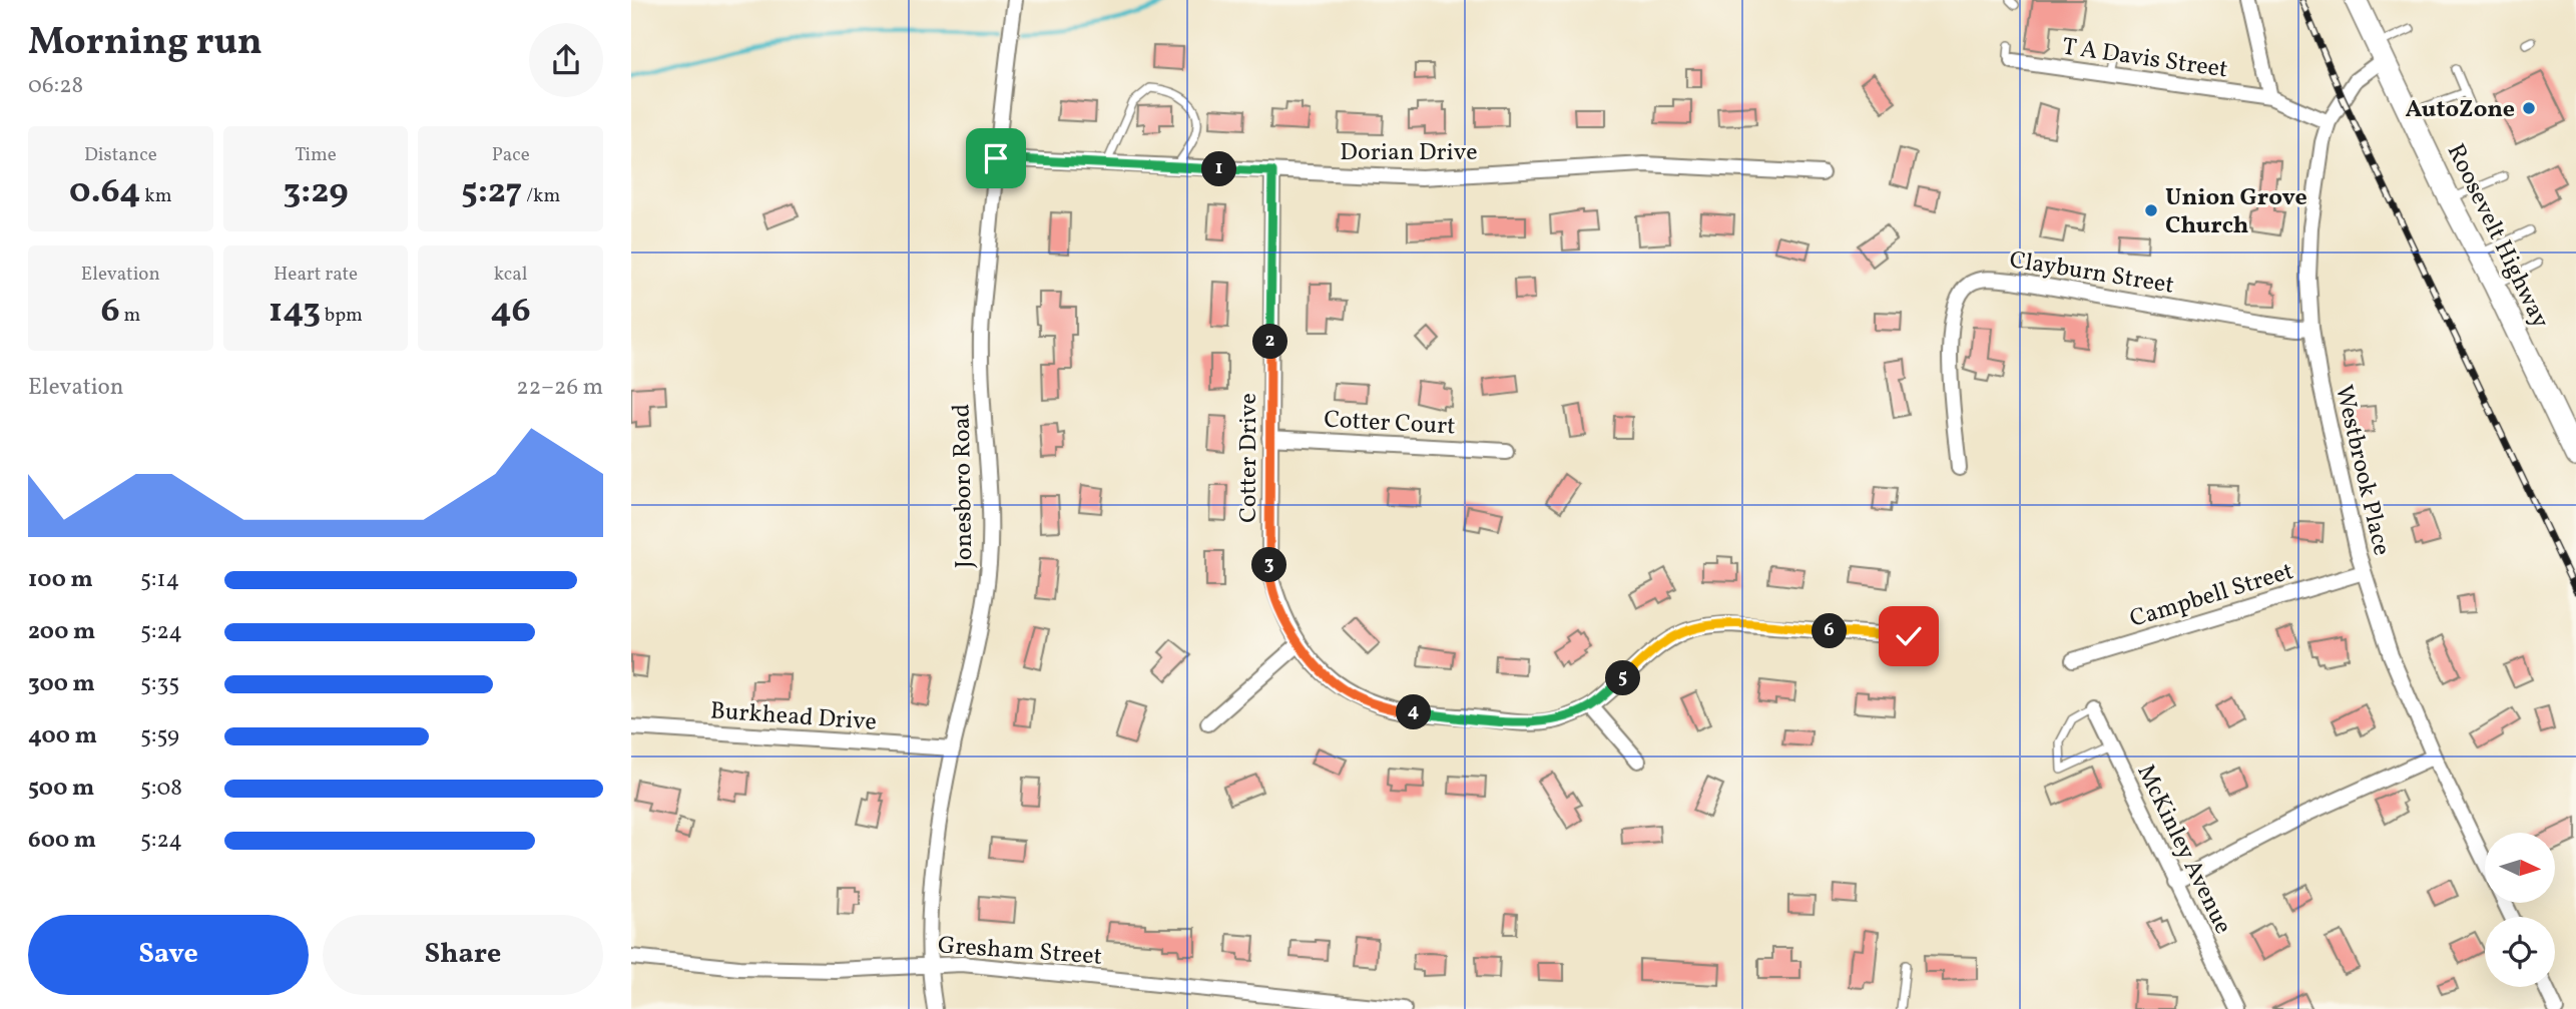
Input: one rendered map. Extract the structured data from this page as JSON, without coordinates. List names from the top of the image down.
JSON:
{
  "streets": {
    "main road": ["Roosevelt Highway"],
    "street": [
      "T A Davis Street",
      "Dorian Drive",
      "Clayburn Street",
      "Cotter Court",
      "Cotter Drive",
      "Westbrook Place",
      "Jonesboro Road",
      "Campbell Street",
      "Burkhead Drive",
      "McKinley Avenue",
      "Gresham Street"
    ]
  },
  "crossings": [
    ["T A Davis Street", "Westbrook Place"],
    ["Dorian Drive", "Cotter Drive"],
    ["Dorian Drive", "Jonesboro Road"],
    ["Roosevelt Highway", "Westbrook Place"],
    ["Clayburn Street", "Westbrook Place"],
    ["Cotter Court", "Cotter Drive"],
    ["Westbrook Place", "Campbell Street"],
    ["Jonesboro Road", "Burkhead Drive"],
    ["Jonesboro Road", "Gresham Street"]
  ],
  "places": ["AutoZone", "Union Grove Church"],
  "north": "right",
  "page": {
    "heading": ["Morning run", "06:28"],
    "stats": [
      ["Distance", "0.64 km"],
      ["Time", "3:29"],
      ["Pace", "5:27 /km"],
      ["Elevation", "6 m"],
      ["Heart rate", "143 bpm"],
      ["kcal", "46"]
    ],
    "pins": [
      "1",
      "2",
      "3",
      "6",
      "5",
      "4"
    ],
    "chart": ["Elevation", "22–26 m"],
    "list": [
      {
        "name": "100 m",
        "note": "5:14"
      },
      {
        "name": "200 m",
        "note": "5:24"
      },
      {
        "name": "300 m",
        "note": "5:35"
      },
      {
        "name": "400 m",
        "note": "5:59"
      },
      {
        "name": "500 m",
        "note": "5:08"
      },
      {
        "name": "600 m",
        "note": "5:24"
      }
    ],
    "buttons": ["Save", "Share"]
  }
}
